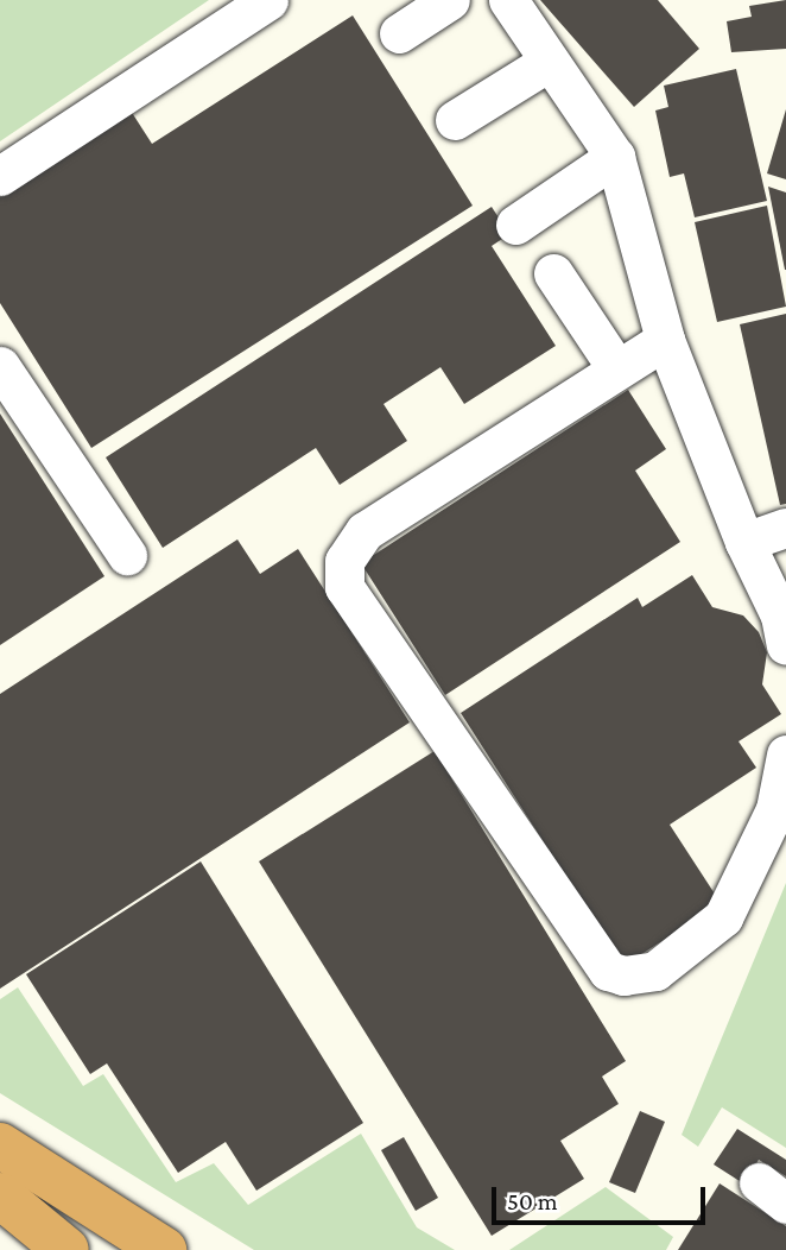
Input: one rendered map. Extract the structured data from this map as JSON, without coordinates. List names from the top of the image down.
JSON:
{
  "scale_bar": "50 m"
}
